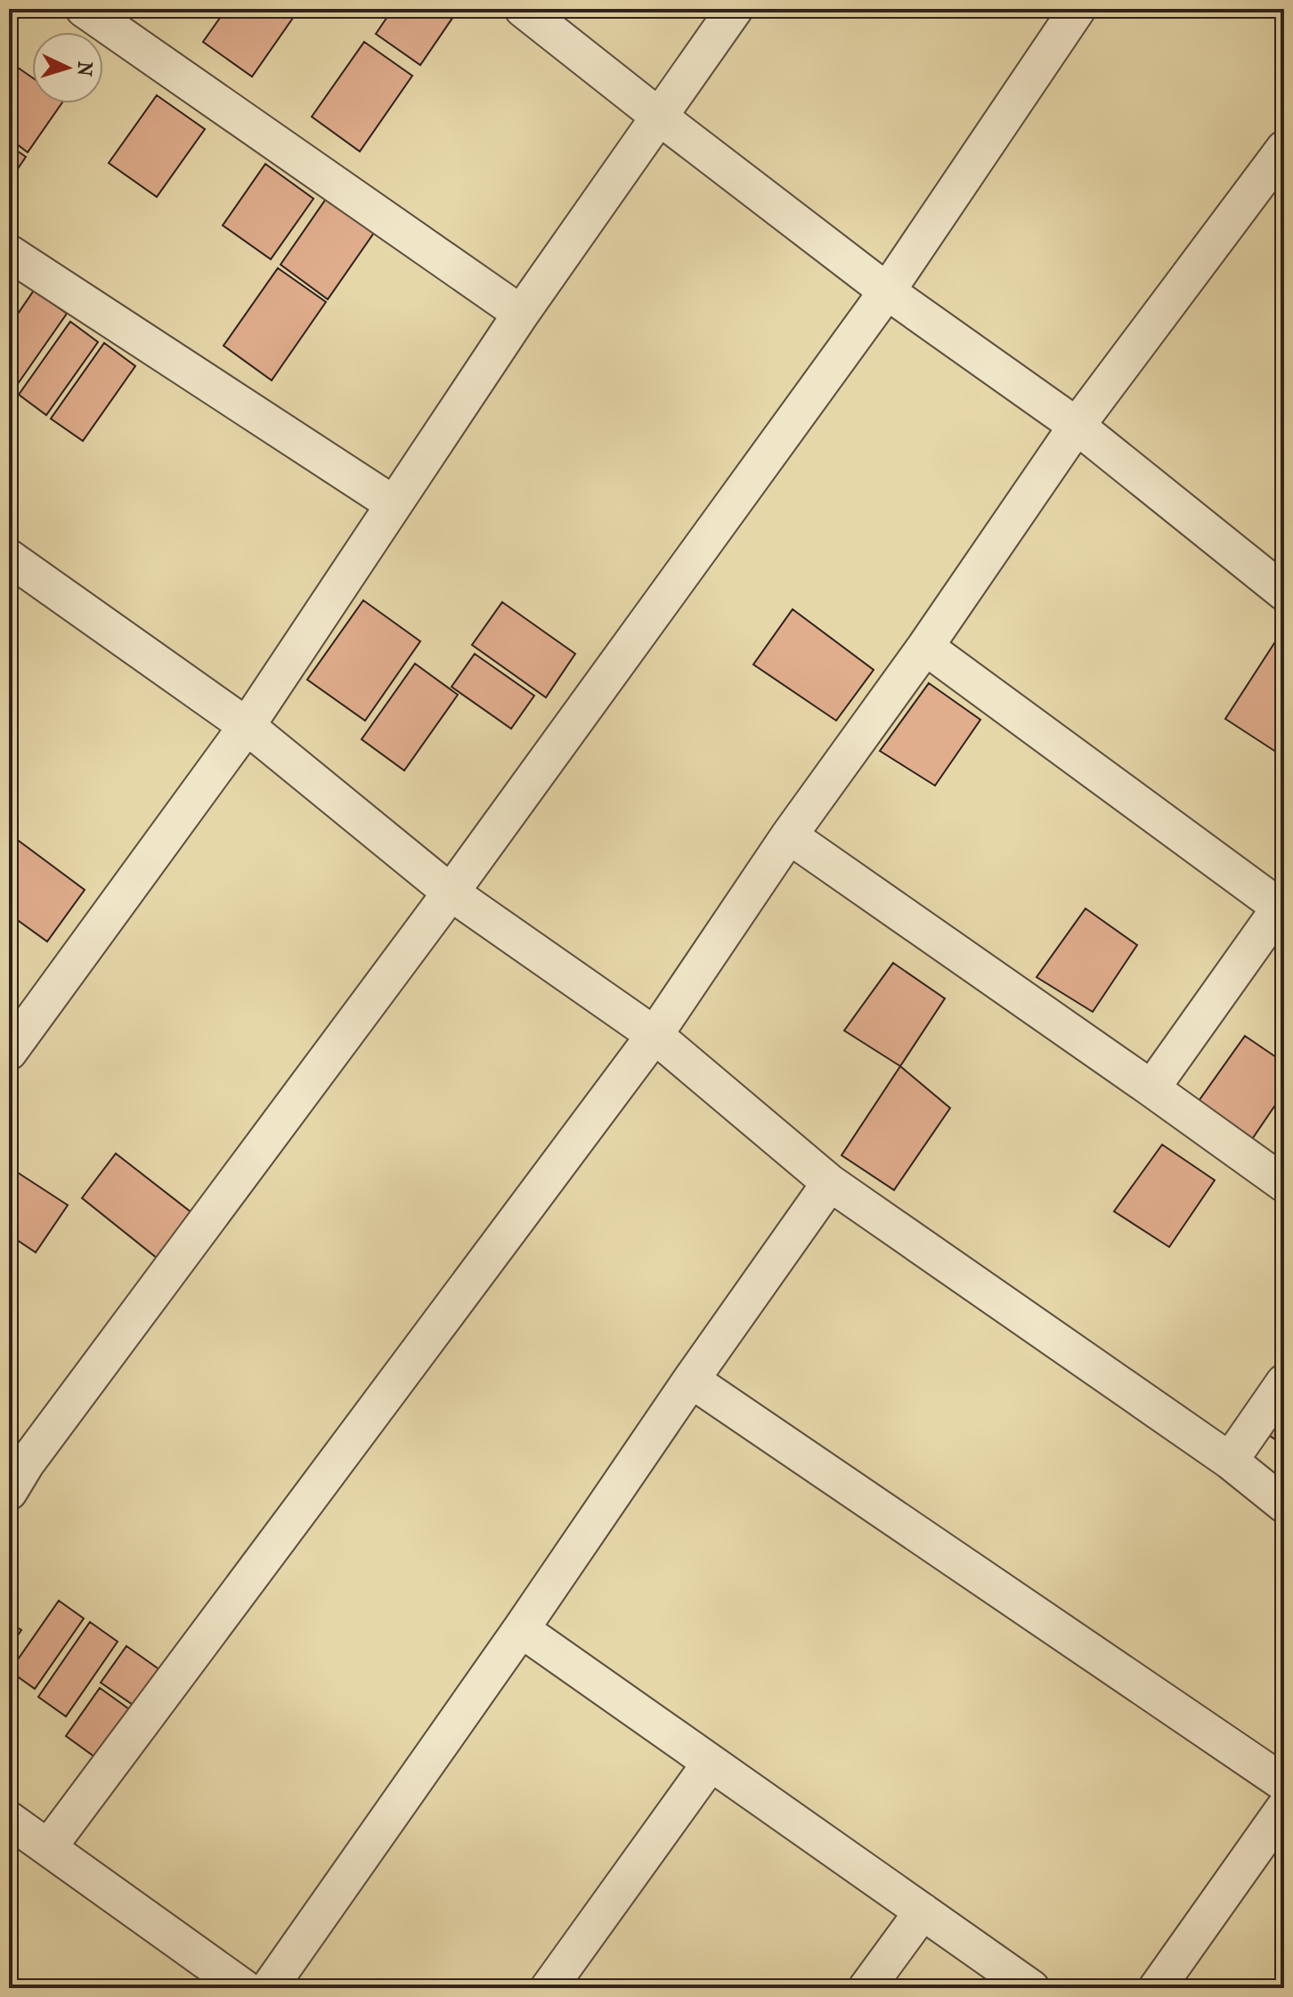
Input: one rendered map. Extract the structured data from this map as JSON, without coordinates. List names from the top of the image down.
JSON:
{
  "north": "right"
}
